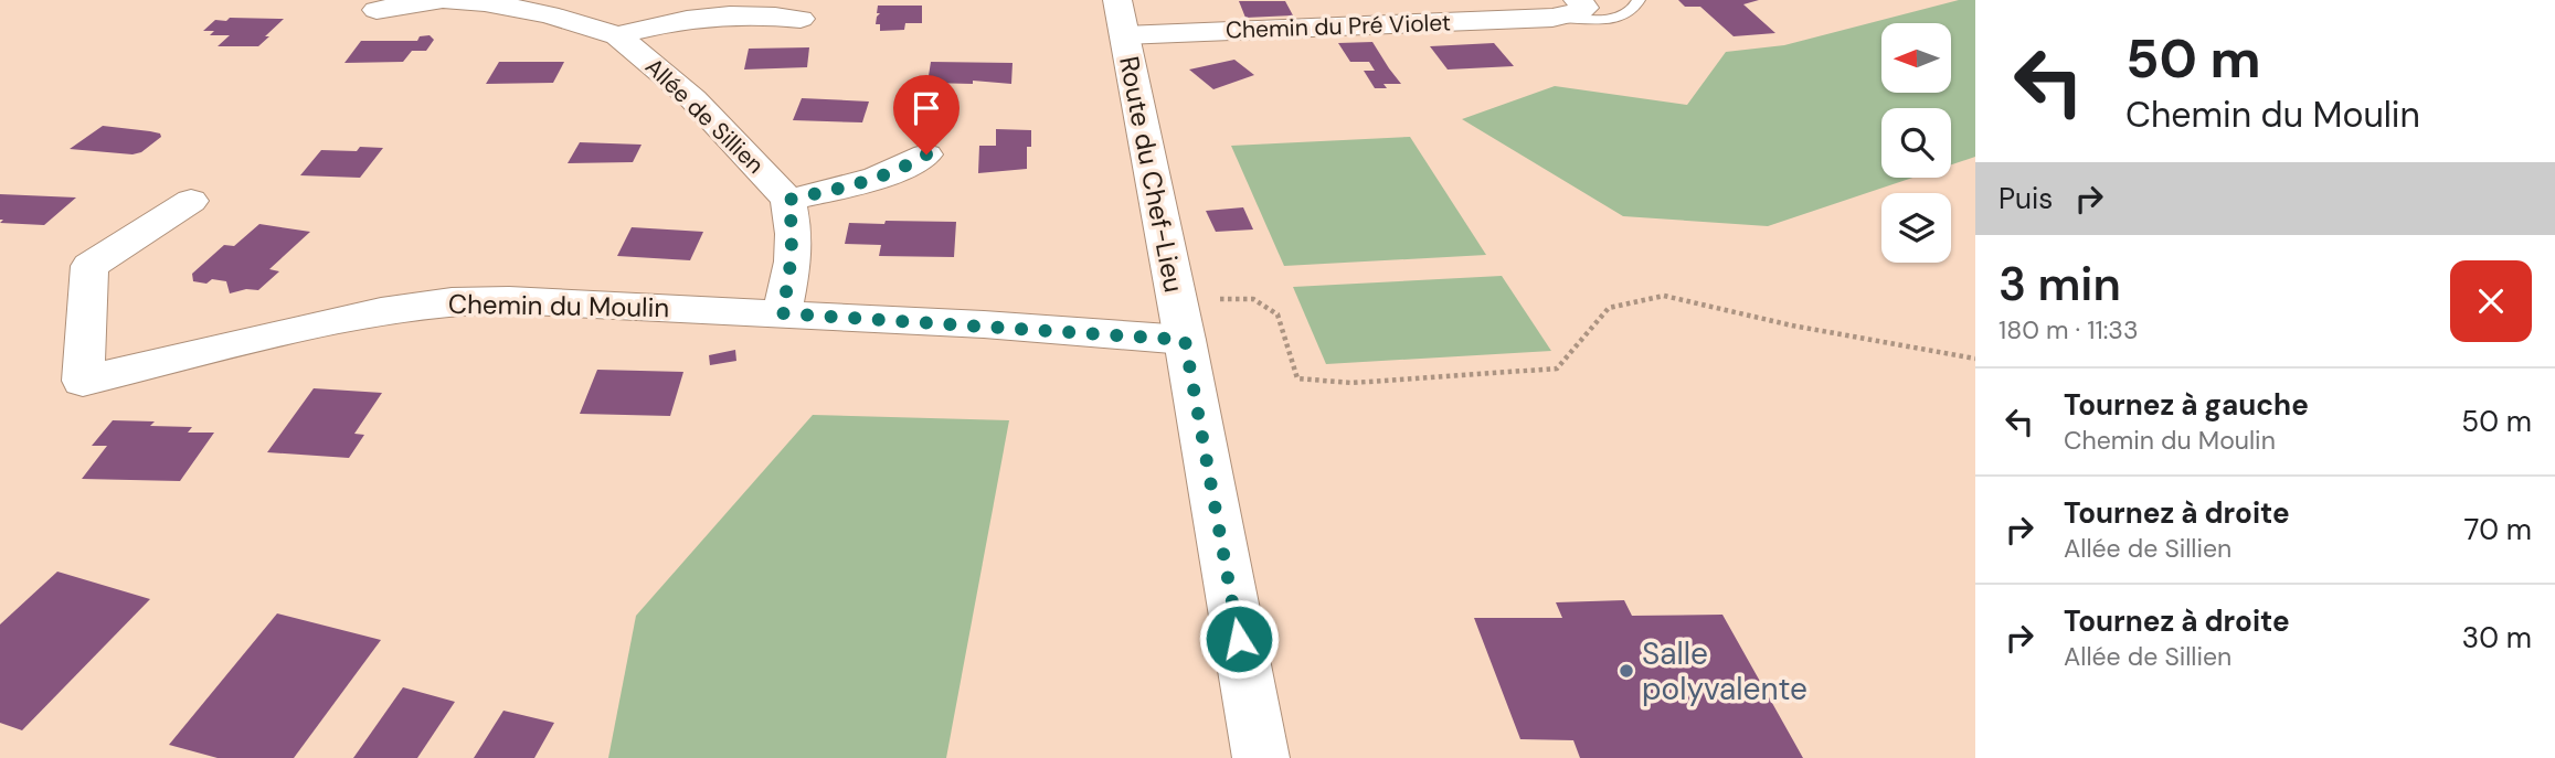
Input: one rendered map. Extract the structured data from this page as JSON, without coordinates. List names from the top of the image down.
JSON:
{
  "streets": {
    "street": [
      "Chemin du Pré Violet",
      "Allée de Sillien",
      "Route du Chef-Lieu",
      "Chemin du Moulin"
    ]
  },
  "crossings": [
    ["Chemin du Pré Violet", "Route du Chef-Lieu"],
    ["Route du Chef-Lieu", "Chemin du Moulin"]
  ],
  "places": ["Salle polyvalente"],
  "north": "left",
  "page": {
    "turn": ["50 m", "Chemin du Moulin"],
    "then": "Puis",
    "heading": ["3 min", "180 m · 11:33"],
    "list": [
      {
        "name": "Tournez à gauche",
        "note": "Chemin du Moulin",
        "value": "50 m"
      },
      {
        "name": "Tournez à droite",
        "note": "Allée de Sillien",
        "value": "70 m"
      },
      {
        "name": "Tournez à droite",
        "note": "Allée de Sillien",
        "value": "30 m"
      }
    ]
  }
}
